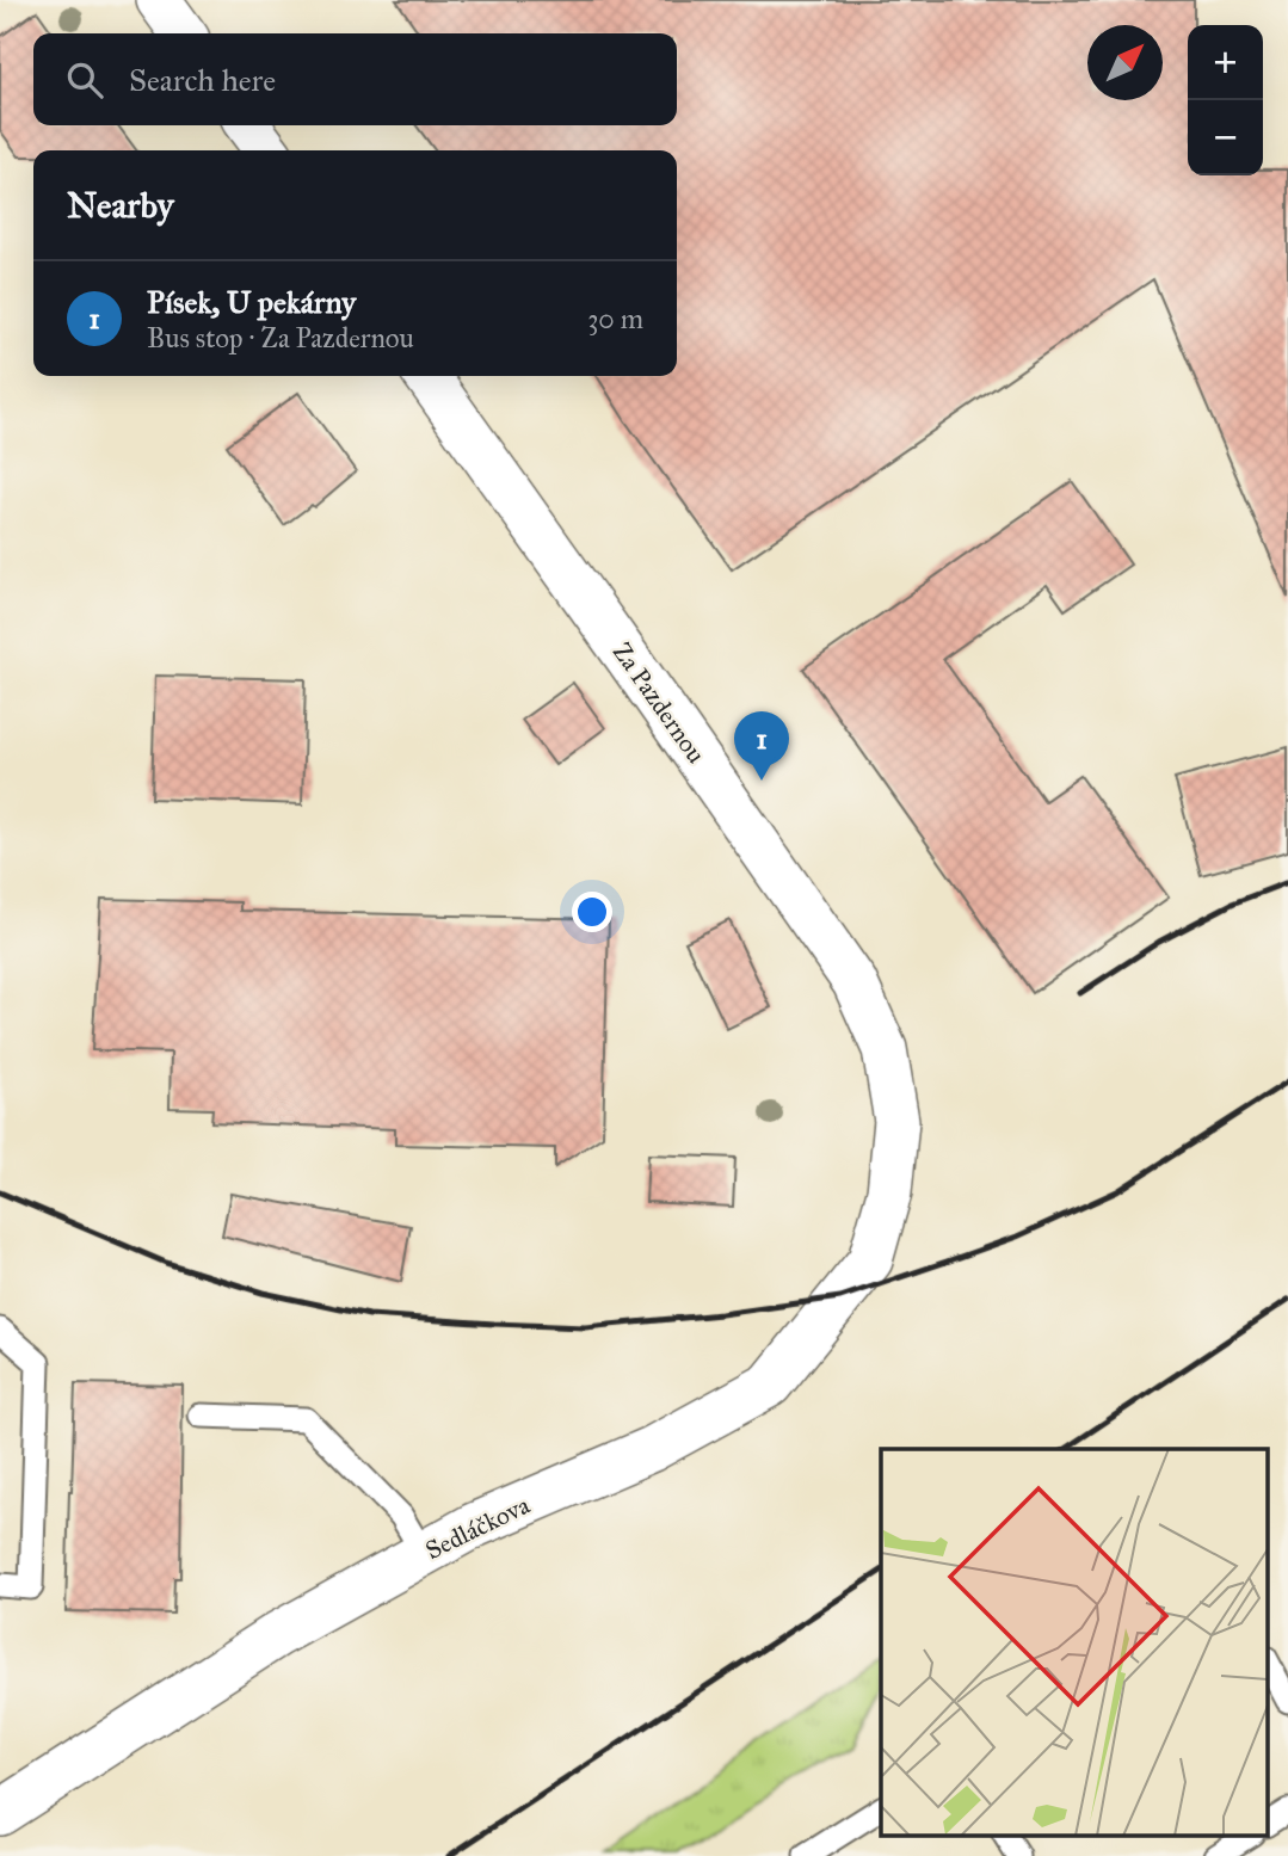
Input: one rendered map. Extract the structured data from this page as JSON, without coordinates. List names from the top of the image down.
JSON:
{
  "streets": {
    "street": ["Za Pazdernou", "Sedláčkova"]
  },
  "crossings": [
    ["Za Pazdernou", "Sedláčkova"]
  ],
  "north": "top right",
  "page": {
    "map_buttons": ["+", "−"],
    "search": "Search here",
    "heading": "Nearby",
    "list": [
      {
        "mark": "1",
        "name": "Písek, U pekárny",
        "note": "Bus stop · Za Pazdernou",
        "value": "30 m"
      }
    ],
    "pins": "1"
  }
}
